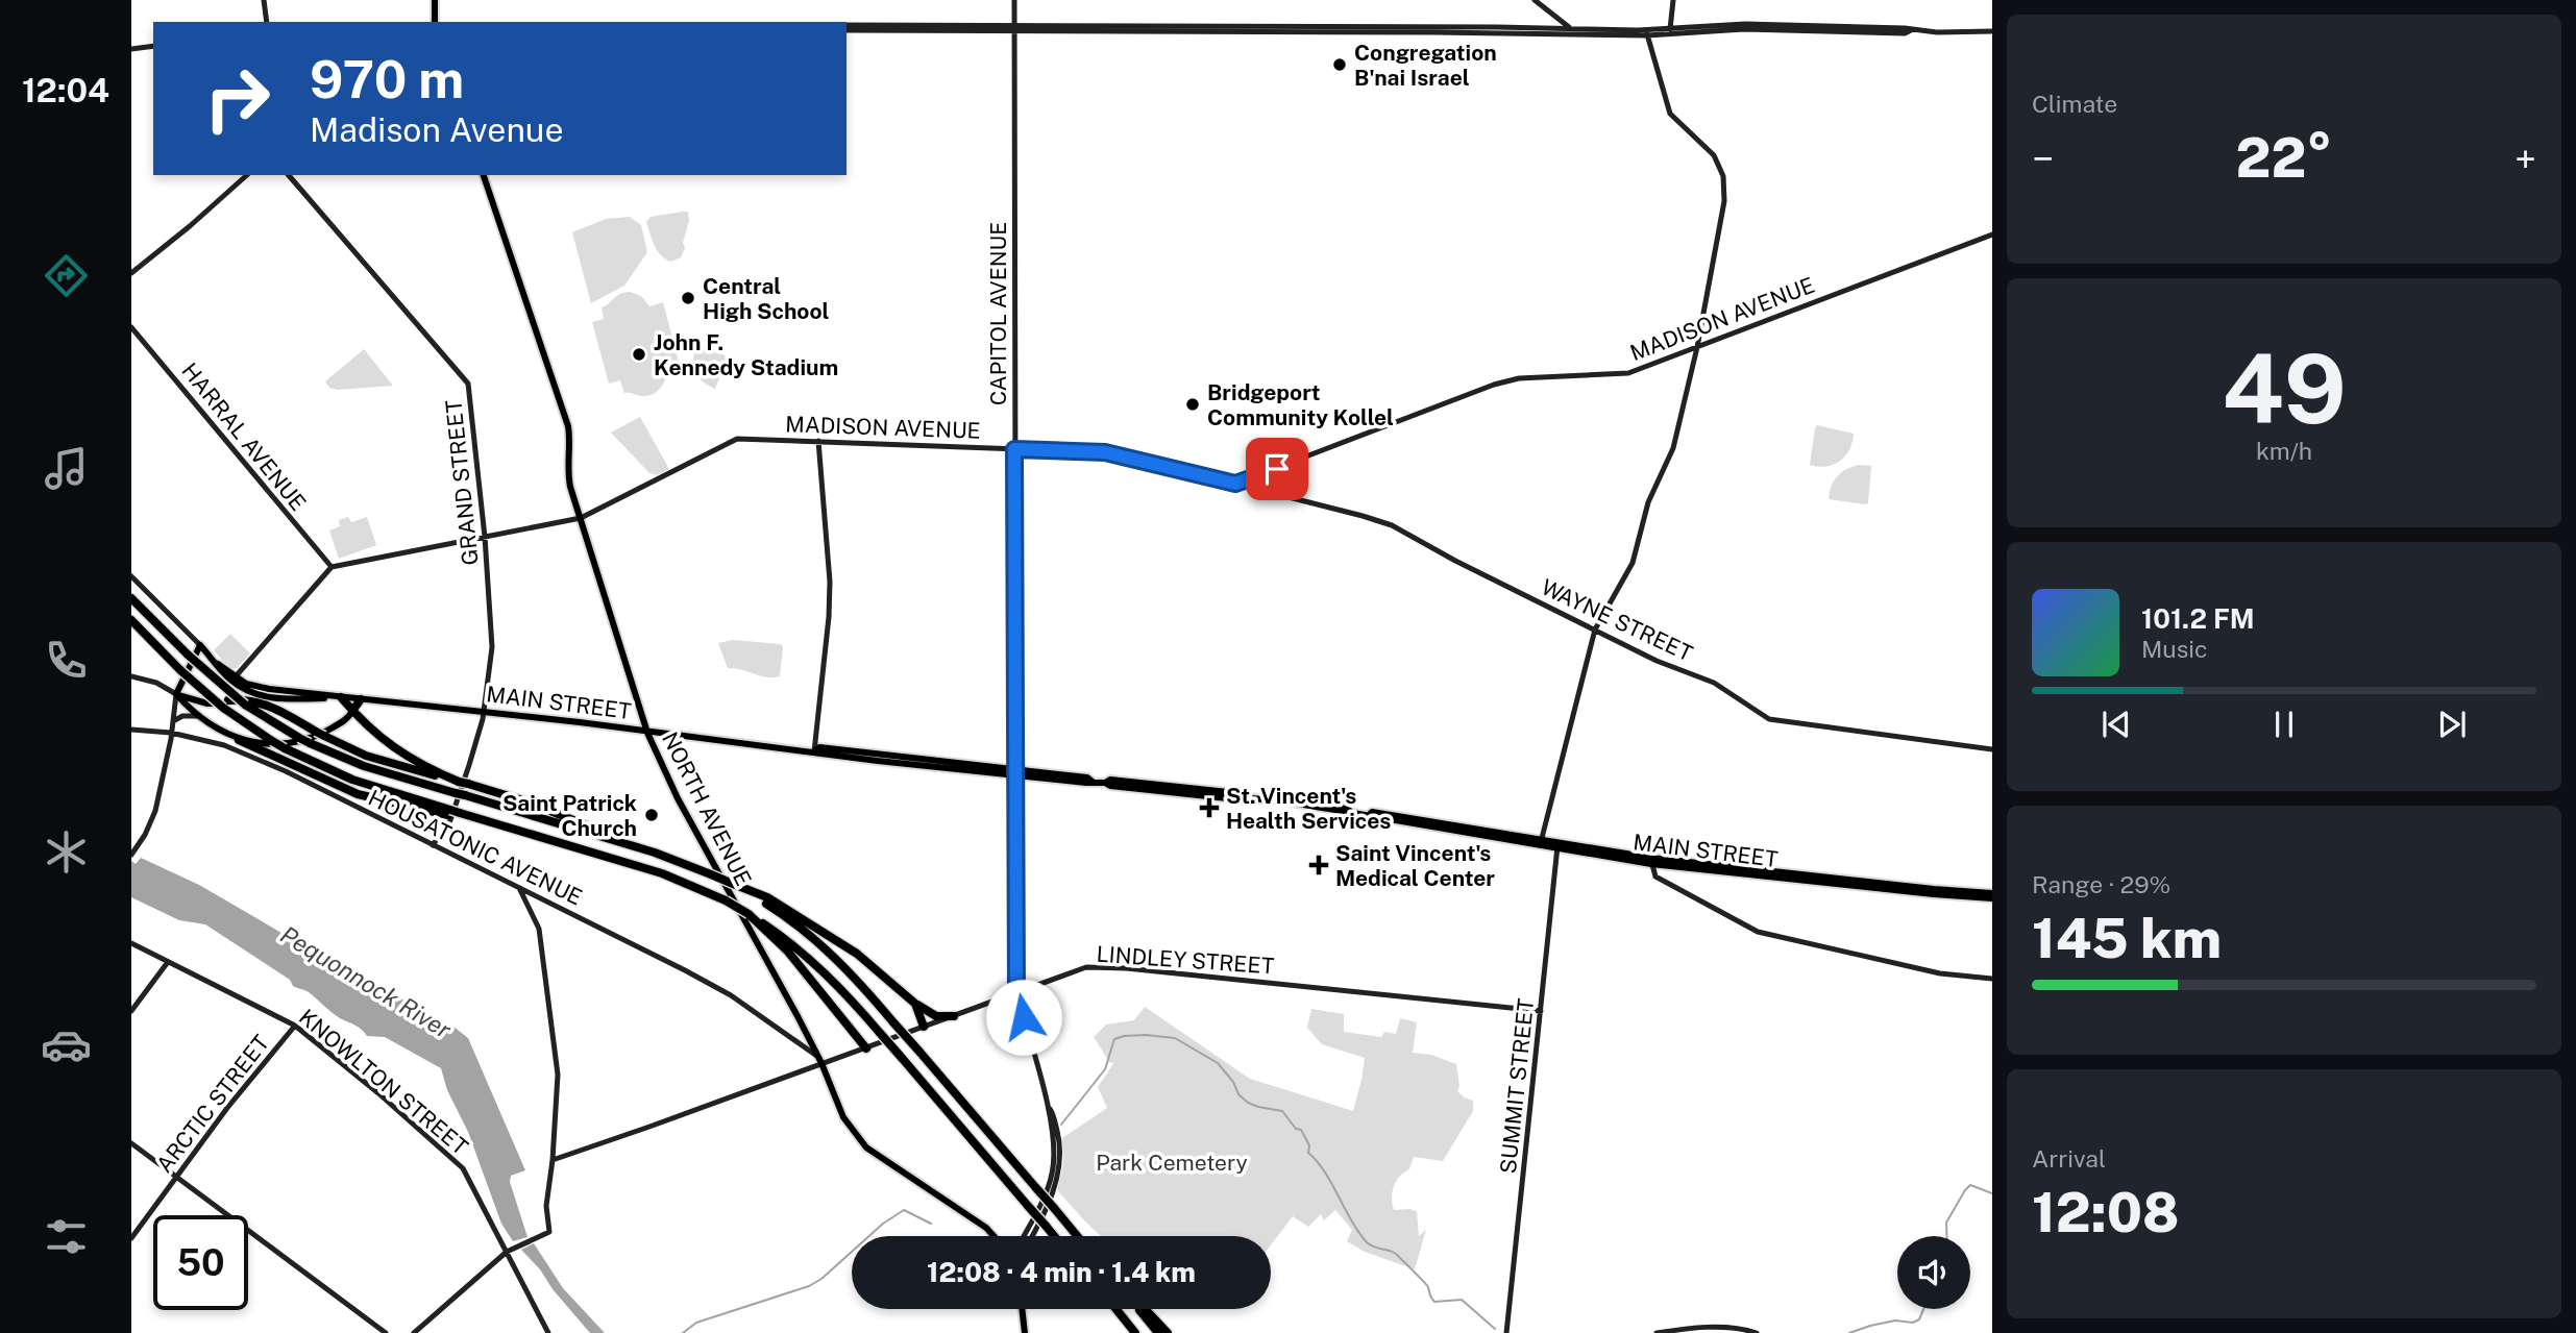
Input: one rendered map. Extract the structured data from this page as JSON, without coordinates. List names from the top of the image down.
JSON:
{
  "streets": {
    "main road": [
      "CAPITOL AVENUE",
      "MADISON AVENUE",
      "HARRAL AVENUE",
      "GRAND STREET",
      "WAYNE STREET",
      "MAIN STREET",
      "NORTH AVENUE",
      "HOUSATONIC AVENUE",
      "LINDLEY STREET",
      "KNOWLTON STREET",
      "SUMMIT STREET",
      "ARCTIC STREET"
    ]
  },
  "crossings": [
    ["CAPITOL AVENUE", "MADISON AVENUE"],
    ["CAPITOL AVENUE", "MAIN STREET"],
    ["CAPITOL AVENUE", "LINDLEY STREET"],
    ["MADISON AVENUE", "HARRAL AVENUE"],
    ["MADISON AVENUE", "GRAND STREET"],
    ["MADISON AVENUE", "WAYNE STREET"],
    ["MADISON AVENUE", "NORTH AVENUE"],
    ["GRAND STREET", "MAIN STREET"],
    ["GRAND STREET", "HOUSATONIC AVENUE"],
    ["MAIN STREET", "NORTH AVENUE"],
    ["MAIN STREET", "SUMMIT STREET"],
    ["NORTH AVENUE", "HOUSATONIC AVENUE"],
    ["NORTH AVENUE", "LINDLEY STREET"],
    ["LINDLEY STREET", "SUMMIT STREET"],
    ["KNOWLTON STREET", "ARCTIC STREET"]
  ],
  "water": ["Pequonnock River"],
  "parks": ["Park Cemetery"],
  "places": {
    "other": [
      "Congregation B'nai Israel",
      "Central High School",
      "John F. Kennedy Stadium",
      "Bridgeport Community Kollel",
      "Saint Patrick Church"
    ],
    "health": ["St. Vincent's Health Services", "Saint Vincent's Medical Center"]
  },
  "page": {
    "tabs": "12:04",
    "tile": [
      "Climate",
      ["49", "km/h"],
      ["Range · 29%", "145 km"],
      ["Arrival", "12:08"]
    ],
    "turn": ["970 m", "Madison Avenue"],
    "heat": ["−", "22°", "+"],
    "song": ["101.2 FM", "Music"],
    "limit": "50",
    "trip": "12:08 · 4 min · 1.4 km"
  }
}
